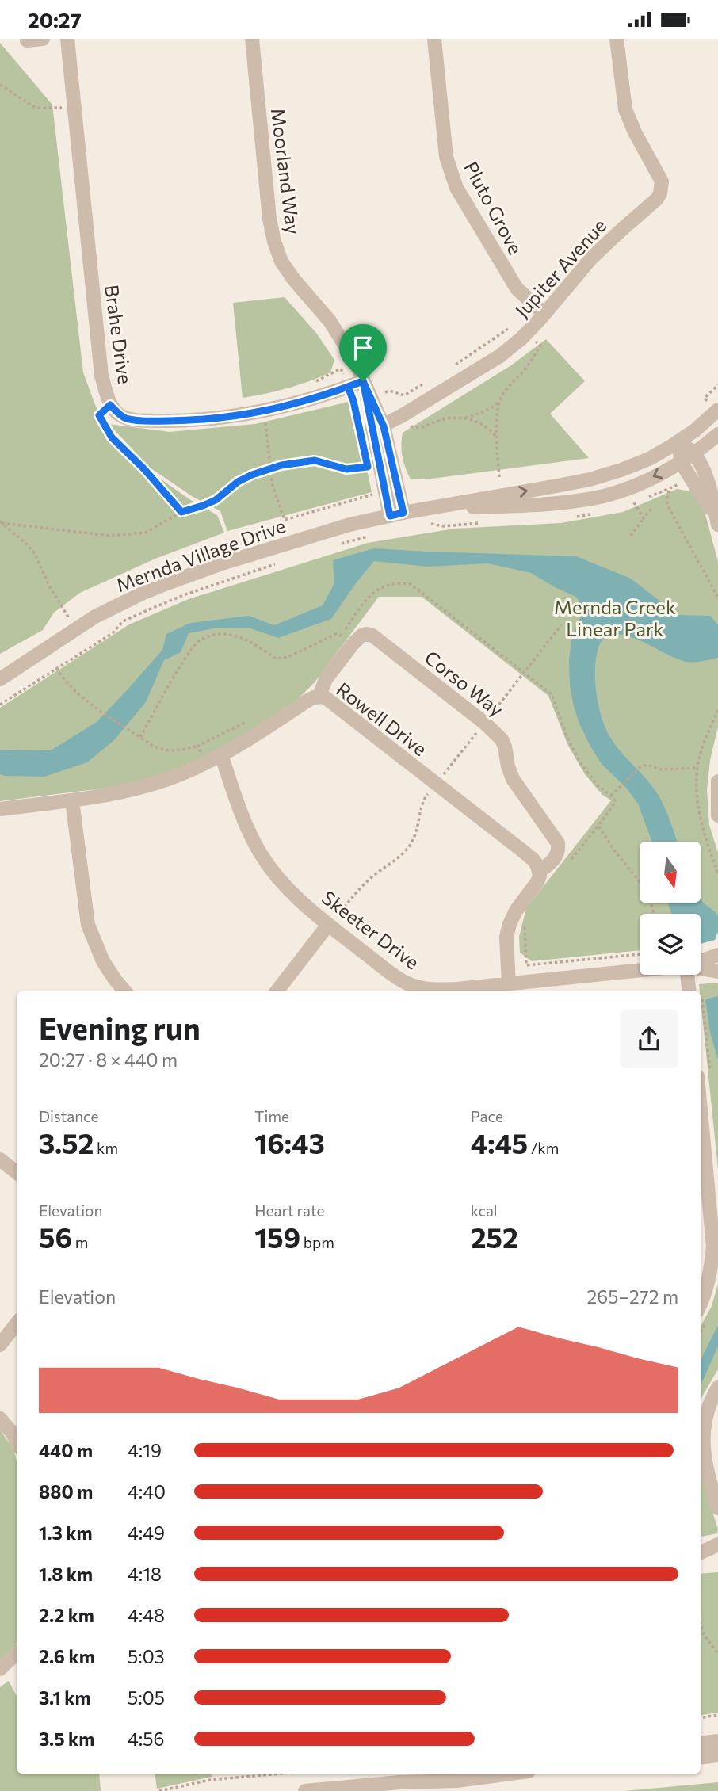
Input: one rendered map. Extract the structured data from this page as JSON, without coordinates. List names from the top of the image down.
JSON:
{
  "streets": {
    "street": [
      "Moorland Way",
      "Pluto Grove",
      "Jupiter Avenue",
      "Brahe Drive",
      "Mernda Village Drive",
      "Corso Way",
      "Rowell Drive",
      "Skeeter Drive"
    ]
  },
  "crossings": [
    ["Moorland Way", "Jupiter Avenue"],
    ["Moorland Way", "Brahe Drive"],
    ["Moorland Way", "Mernda Village Drive"],
    ["Pluto Grove", "Jupiter Avenue"],
    ["Corso Way", "Rowell Drive"],
    ["Rowell Drive", "Skeeter Drive"]
  ],
  "parks": ["Mernda Creek Linear Park"],
  "north": "bottom",
  "page": {
    "status": "20:27",
    "heading": ["Evening run", "20:27 · 8 × 440 m"],
    "stats": [
      ["Distance", "3.52 km"],
      ["Time", "16:43"],
      ["Pace", "4:45 /km"],
      ["Elevation", "56 m"],
      ["Heart rate", "159 bpm"],
      ["kcal", "252"]
    ],
    "chart": ["Elevation", "265–272 m"],
    "list": [
      {
        "name": "440 m",
        "note": "4:19"
      },
      {
        "name": "880 m",
        "note": "4:40"
      },
      {
        "name": "1.3 km",
        "note": "4:49"
      },
      {
        "name": "1.8 km",
        "note": "4:18"
      },
      {
        "name": "2.2 km",
        "note": "4:48"
      },
      {
        "name": "2.6 km",
        "note": "5:03"
      },
      {
        "name": "3.1 km",
        "note": "5:05"
      },
      {
        "name": "3.5 km",
        "note": "4:56"
      }
    ]
  }
}
